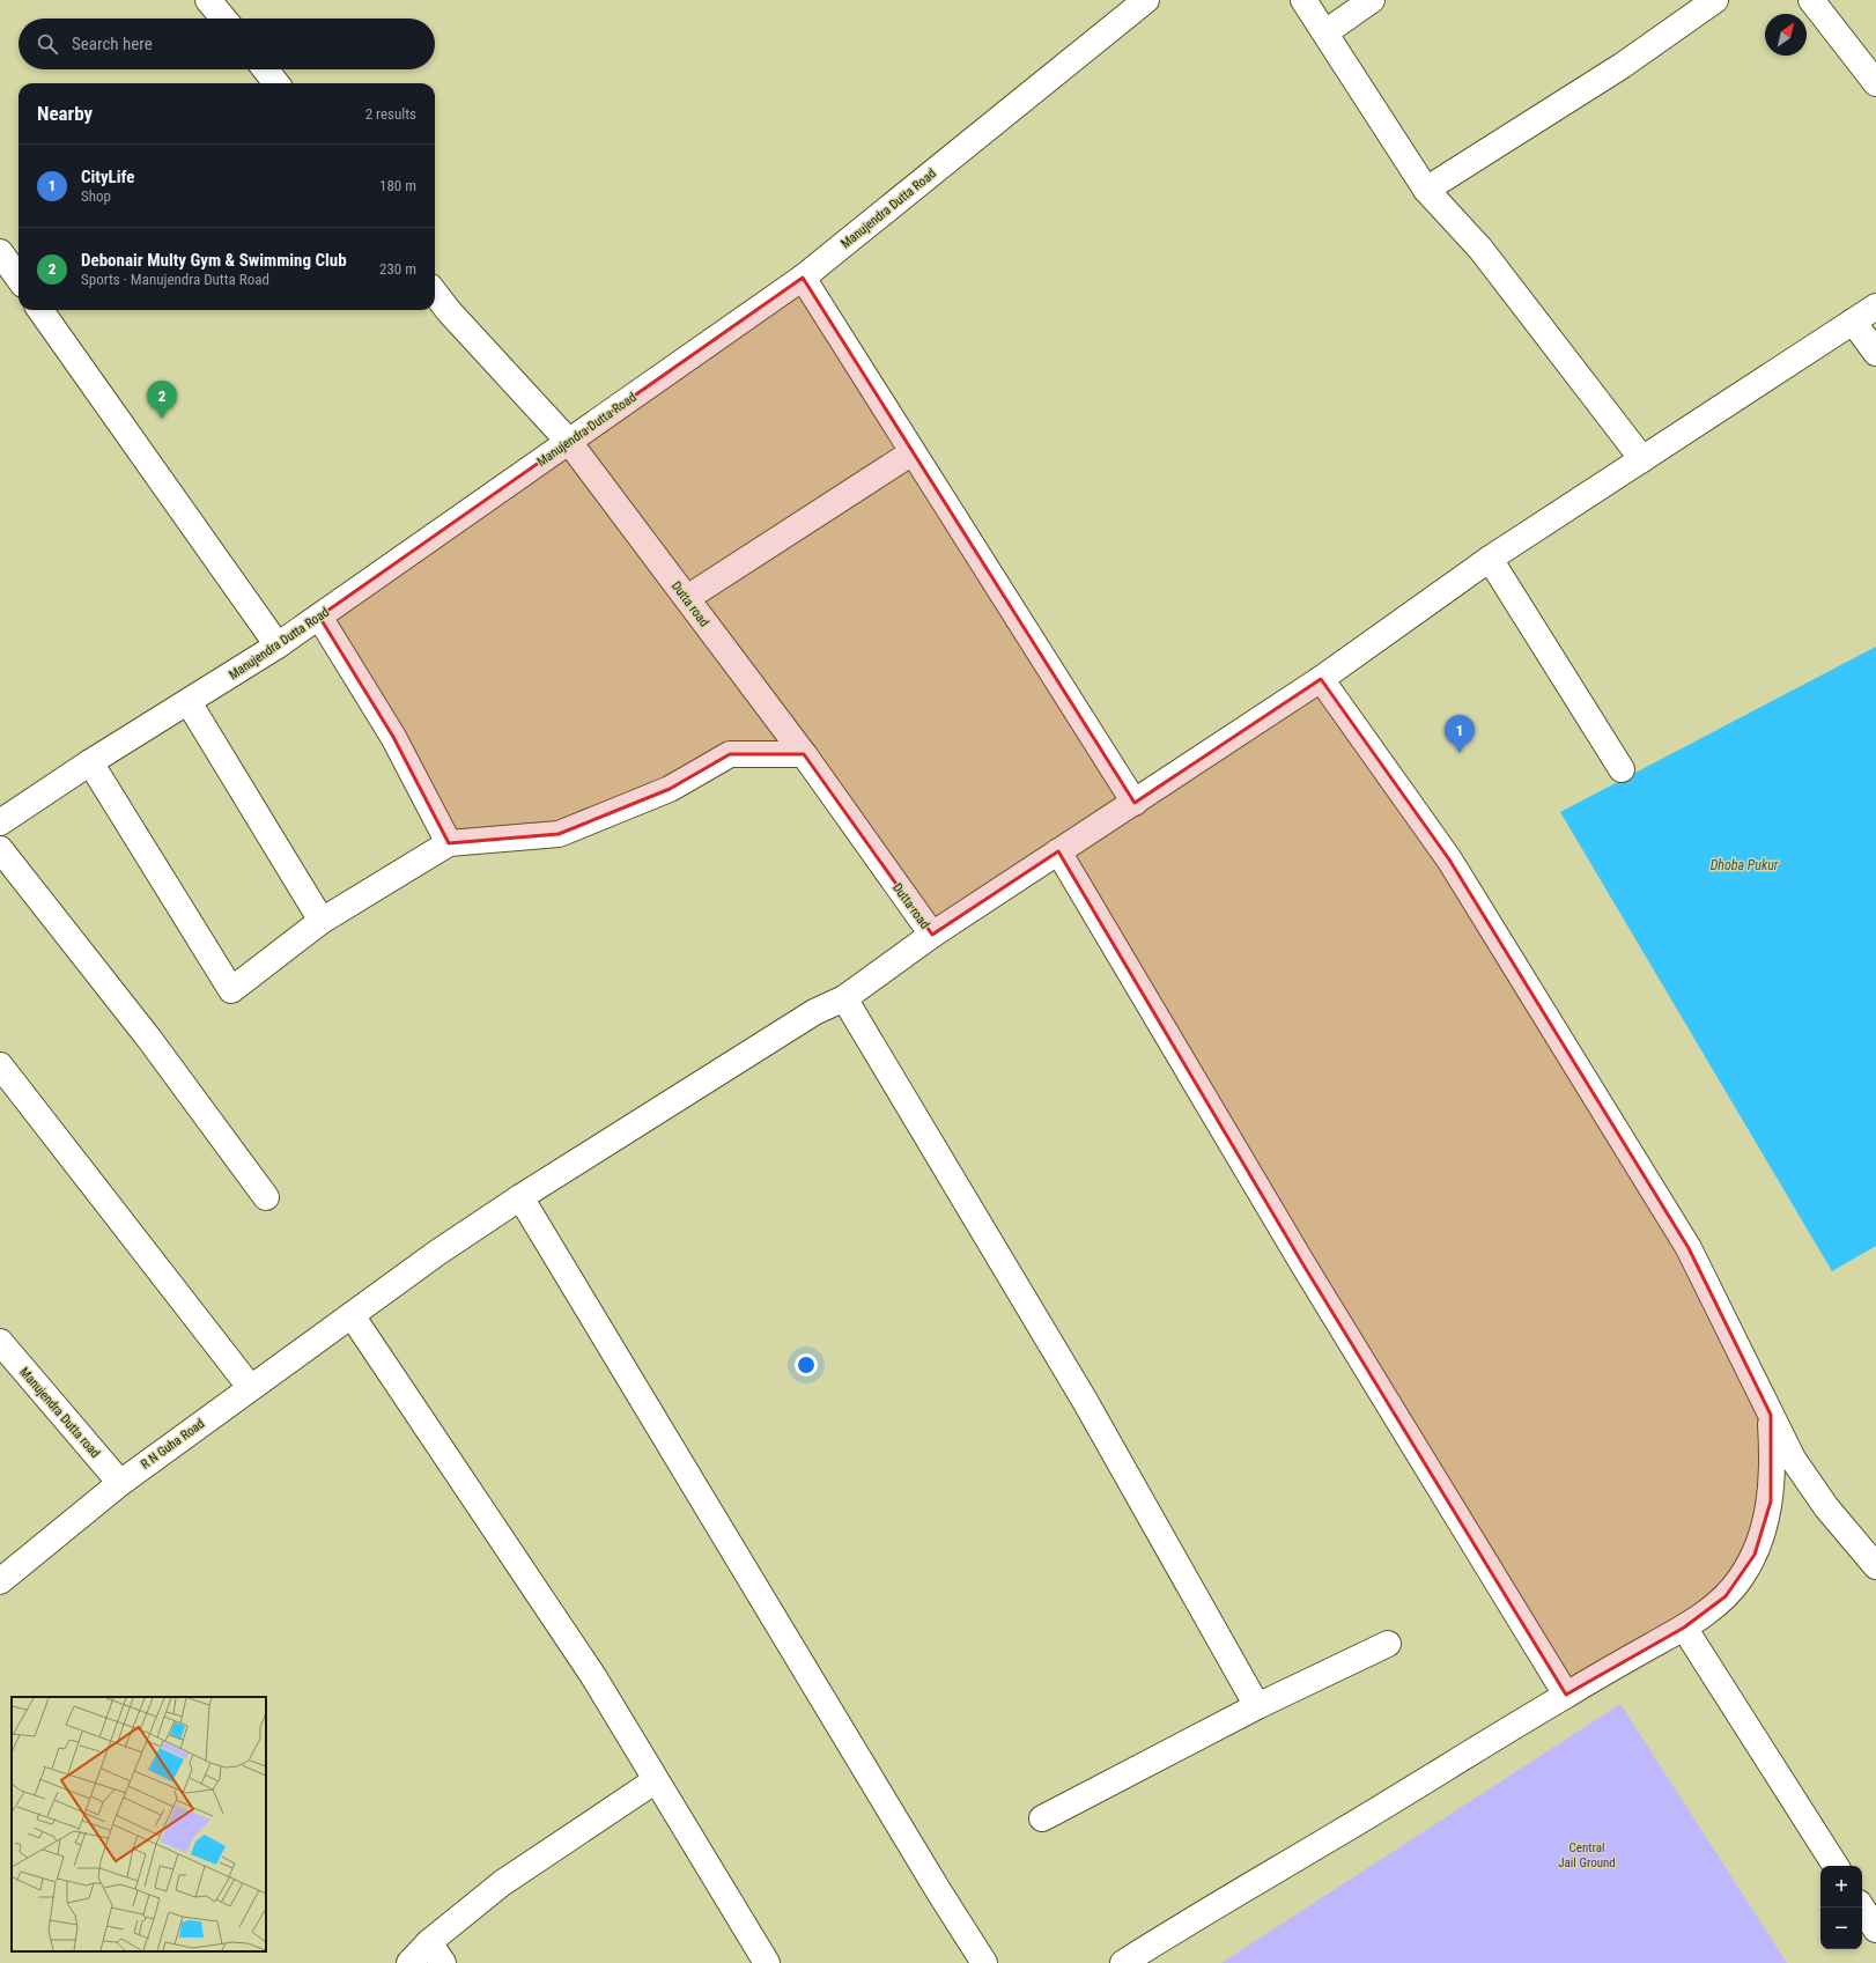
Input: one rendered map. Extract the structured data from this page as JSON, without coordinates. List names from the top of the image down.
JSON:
{
  "streets": {
    "street": [
      "Manujendra Dutta Road",
      "Dutta road",
      "Manujendra Dutta road",
      "R N Guha Road"
    ]
  },
  "crossings": [
    ["Manujendra Dutta Road", "Dutta road"],
    ["Dutta road", "R N Guha Road"],
    ["Manujendra Dutta road", "R N Guha Road"]
  ],
  "water": ["Dhoba Pukur"],
  "parks": ["Central Jail Ground"],
  "north": "top right",
  "page": {
    "search": "Search here",
    "heading": ["Nearby", "2 results"],
    "list": [
      {
        "mark": "1",
        "name": "CityLife",
        "note": "Shop",
        "value": "180 m"
      },
      {
        "mark": "2",
        "name": "Debonair Multy Gym & Swimming Club",
        "note": "Sports · Manujendra Dutta Road",
        "value": "230 m"
      }
    ],
    "pins": ["2", "1"],
    "map_buttons": ["+", "−"]
  }
}
